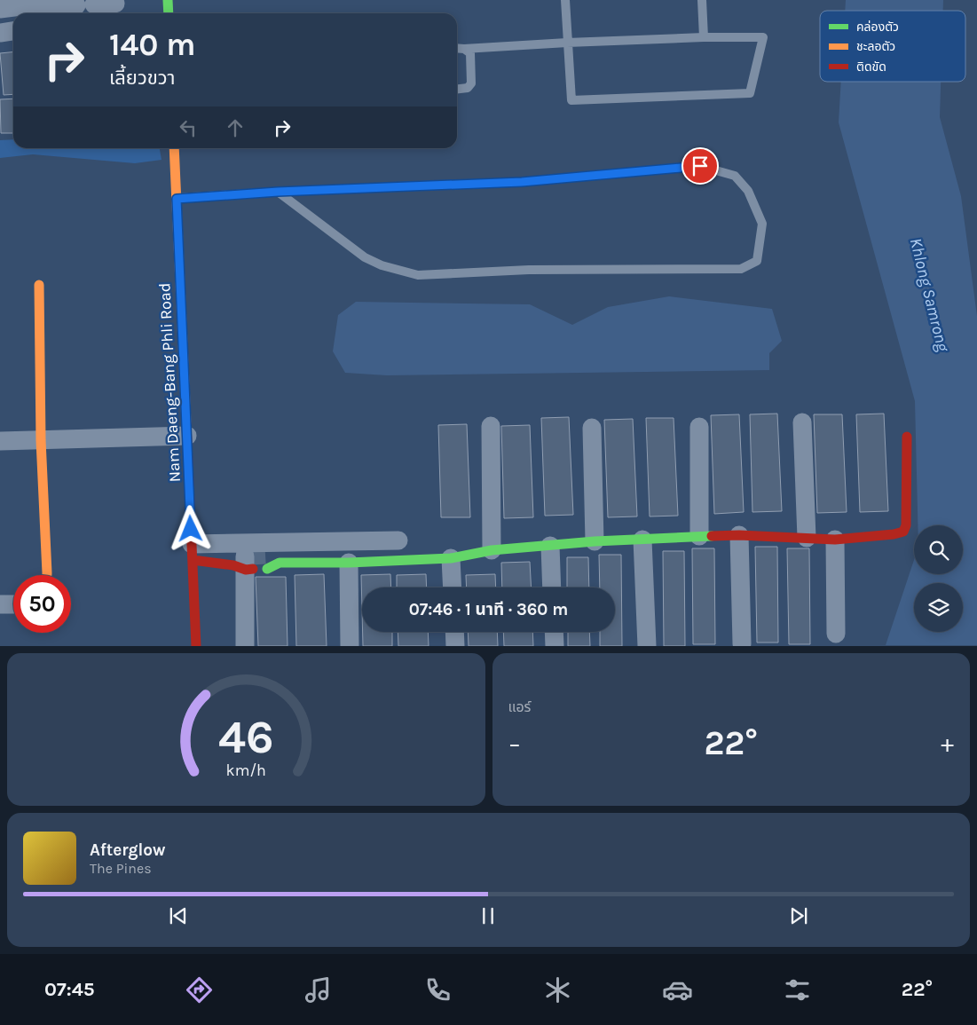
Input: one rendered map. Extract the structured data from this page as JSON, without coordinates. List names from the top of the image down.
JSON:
{
  "streets": {
    "street": ["Nam Daeng-Bang Phli Road"]
  },
  "water": ["Khlong Samrong"],
  "legend": ["คล่องตัว", "ชะลอตัว", "ติดขัด"],
  "page": {
    "turn": ["140 m", "เลี้ยวขวา"],
    "limit": "50",
    "trip": "07:46 · 1 นาที · 360 m",
    "tile": "แอร์",
    "heat": ["−", "22°", "+"],
    "song": ["Afterglow", "The Pines"],
    "tabs": ["07:45", "22°"],
    "gauge": ["46", "km/h"]
  }
}
